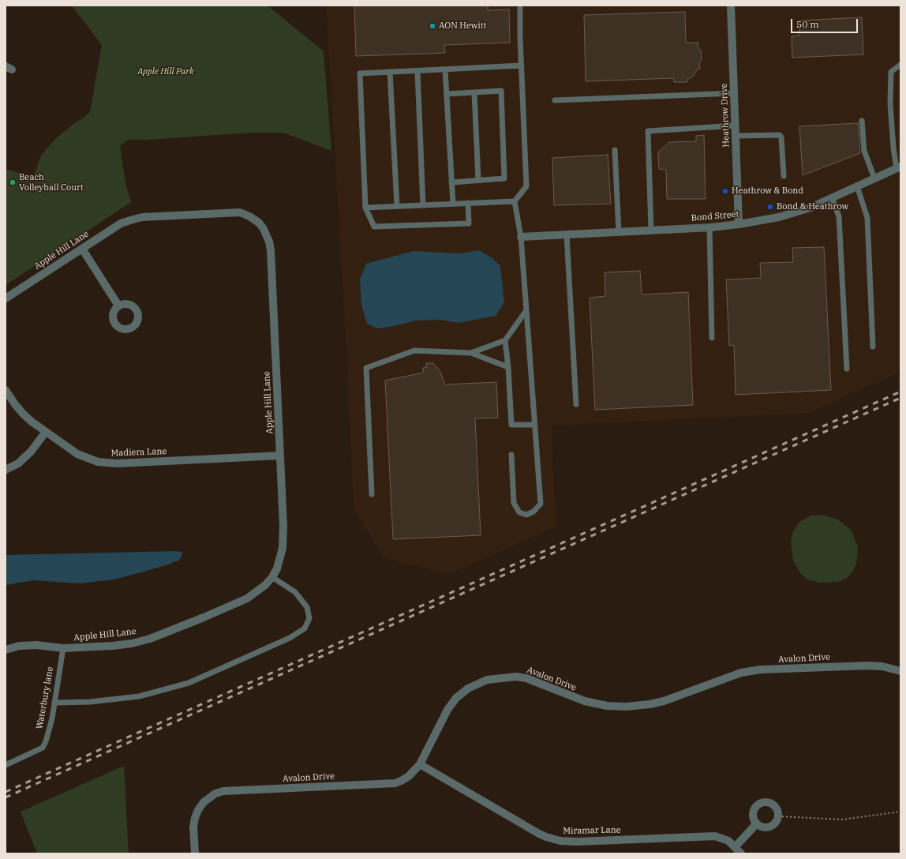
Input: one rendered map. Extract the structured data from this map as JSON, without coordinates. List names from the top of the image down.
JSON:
{
  "streets": {
    "street": [
      "Heathrow Drive",
      "Bond Street",
      "Apple Hill Lane",
      "Madiera Lane",
      "Avalon Drive",
      "Miramar Lane"
    ],
    "lane": ["Waterbury lane"]
  },
  "crossings": [
    ["Heathrow Drive", "Bond Street"],
    ["Apple Hill Lane", "Madiera Lane"],
    ["Apple Hill Lane", "Waterbury lane"],
    ["Avalon Drive", "Miramar Lane"]
  ],
  "parks": ["Apple Hill Park"],
  "places": [
    "AON Hewitt",
    "Beach Volleyball Court",
    "Heathrow & Bond",
    "Bond & Heathrow"
  ],
  "scale_bar": "50 m"
}
